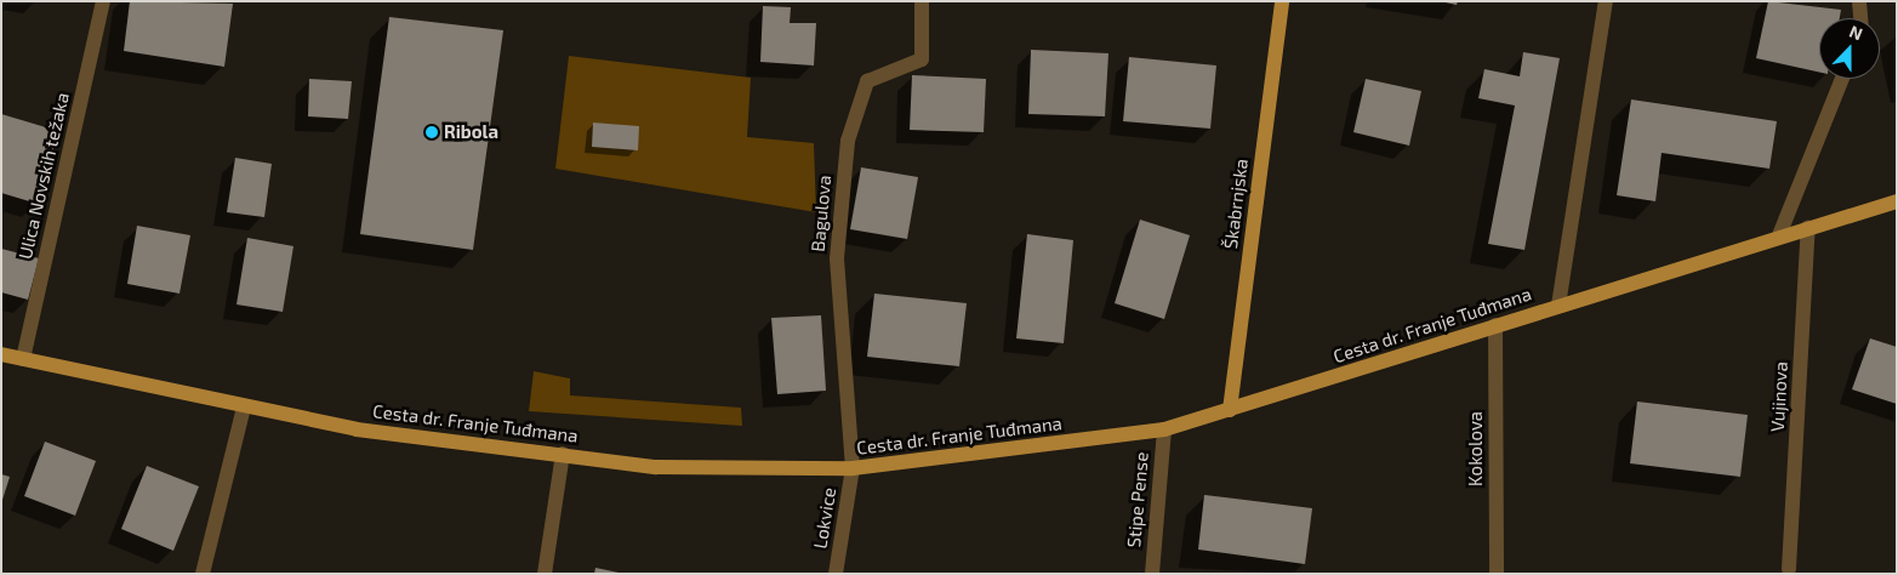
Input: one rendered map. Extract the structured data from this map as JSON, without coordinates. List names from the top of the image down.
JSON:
{
  "streets": {
    "main road": ["Škabrnjska", "Cesta dr. Franje Tuđmana"],
    "street": [
      "Ulica Novskih težaka",
      "Bagulova",
      "Vujinova",
      "Kokolova",
      "Stipe Pense",
      "Lokvice"
    ]
  },
  "crossings": [
    ["Ulica Novskih težaka", "Cesta dr. Franje Tuđmana"],
    ["Škabrnjska", "Cesta dr. Franje Tuđmana"],
    ["Bagulova", "Cesta dr. Franje Tuđmana"],
    ["Bagulova", "Lokvice"],
    ["Cesta dr. Franje Tuđmana", "Vujinova"],
    ["Cesta dr. Franje Tuđmana", "Kokolova"],
    ["Cesta dr. Franje Tuđmana", "Stipe Pense"],
    ["Cesta dr. Franje Tuđmana", "Lokvice"]
  ],
  "places": ["Ribola"],
  "north": "top"
}
